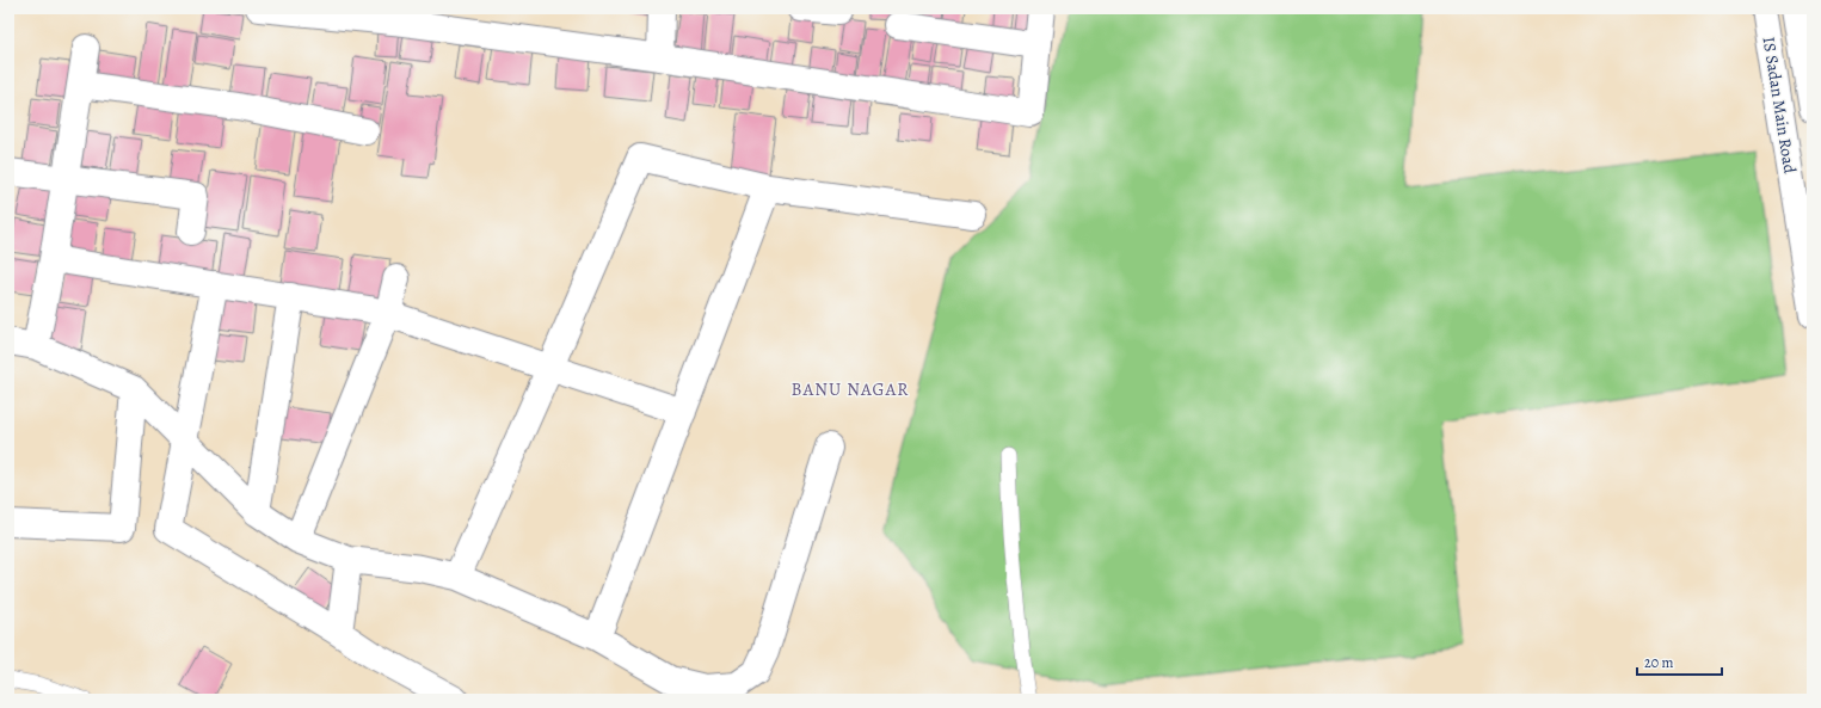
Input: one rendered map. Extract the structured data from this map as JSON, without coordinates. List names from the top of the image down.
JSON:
{
  "streets": {
    "street": ["IS Sadan Main Road"]
  },
  "districts": ["BANU NAGAR"],
  "scale_bar": "20 m"
}
